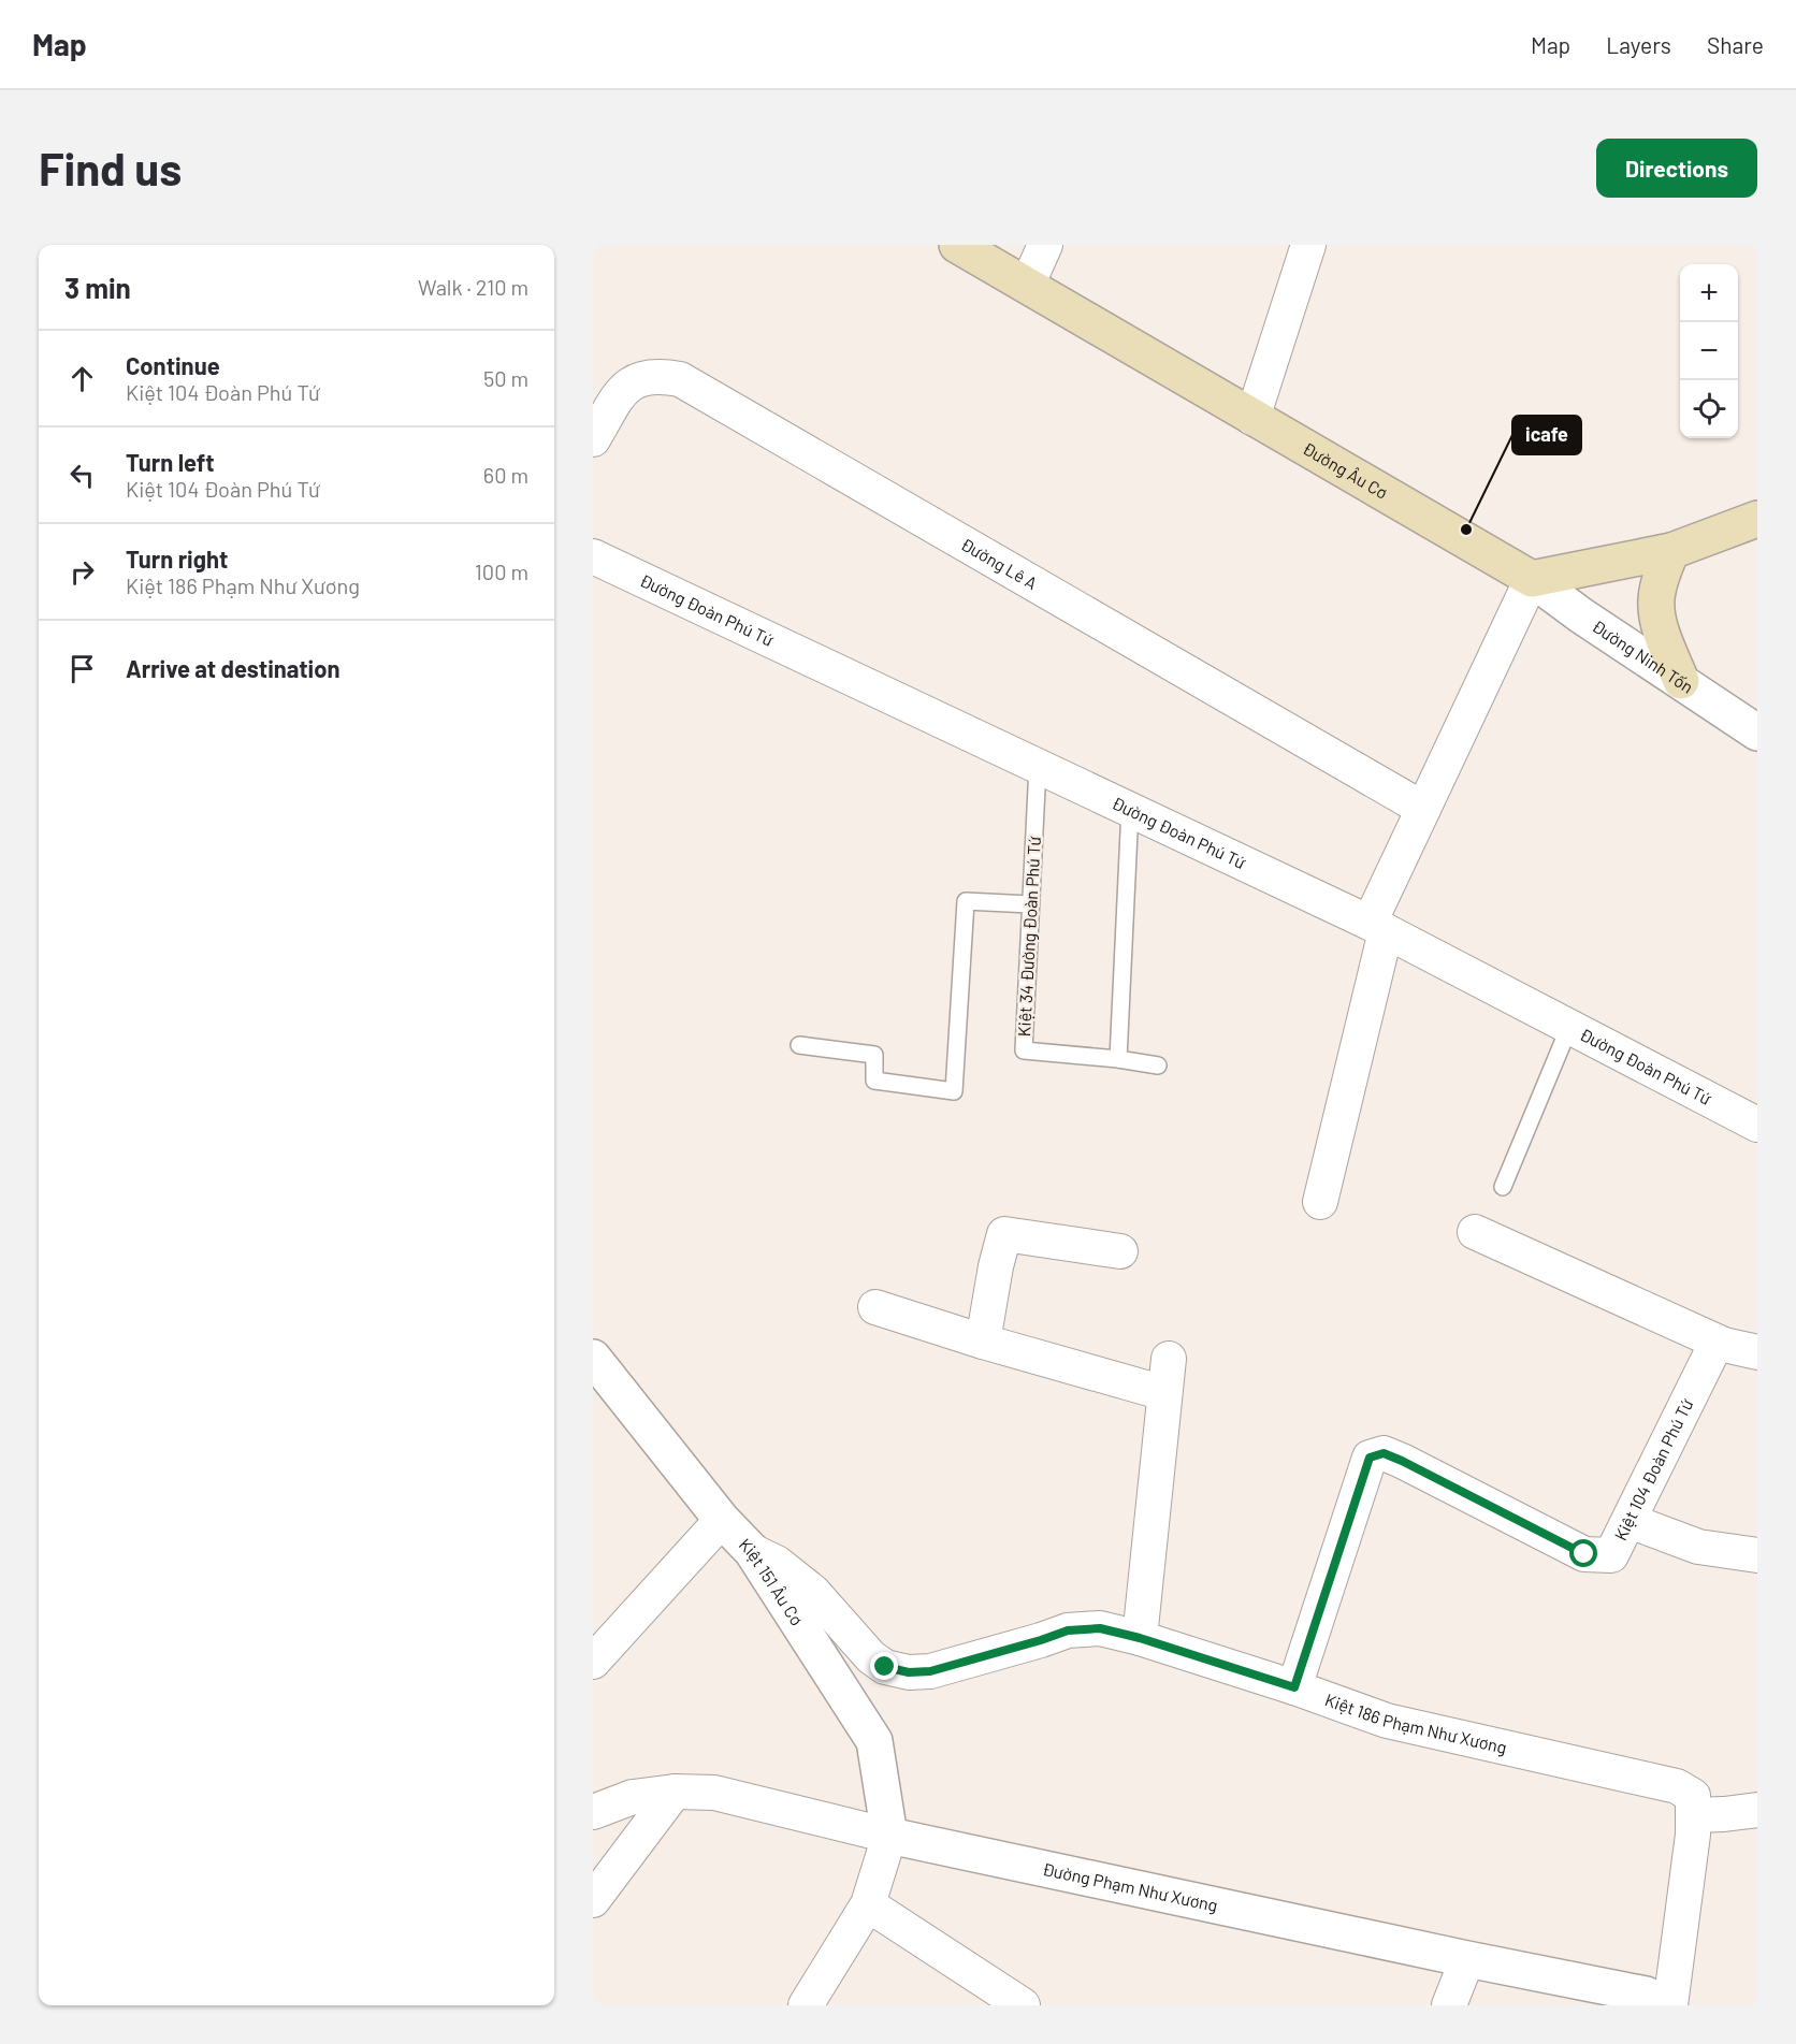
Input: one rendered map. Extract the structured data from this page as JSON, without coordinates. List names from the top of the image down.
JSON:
{
  "streets": {
    "main road": ["Đường Âu Cơ"],
    "street": [
      "Đường Lê A",
      "Đường Đoàn Phú Tứ",
      "Đường Ninh Tốn",
      "Kiệt 104 Đoàn Phú Tứ",
      "Kiệt 151 Âu Cơ",
      "Kiệt 186 Phạm Như Xương",
      "Đường Phạm Như Xương"
    ],
    "lane": ["Kiệt 34 Đường Đoàn Phú Tứ"]
  },
  "crossings": [
    ["Đường Âu Cơ", "Đường Ninh Tốn"],
    ["Đường Đoàn Phú Tứ", "Kiệt 34 Đường Đoàn Phú Tứ"],
    ["Kiệt 104 Đoàn Phú Tứ", "Kiệt 186 Phạm Như Xương"],
    ["Kiệt 151 Âu Cơ", "Kiệt 186 Phạm Như Xương"],
    ["Kiệt 151 Âu Cơ", "Đường Phạm Như Xương"],
    ["Kiệt 186 Phạm Như Xương", "Đường Phạm Như Xương"]
  ],
  "places": ["icafe"],
  "page": {
    "header": "Map",
    "nav": ["Map", "Layers", "Share"],
    "buttons": "Directions",
    "title": "Find us",
    "heading": ["3 min", "Walk · 210 m"],
    "map_buttons": ["+", "−"],
    "list": [
      ["Continue", "Kiệt 104 Đoàn Phú Tứ", "50 m"],
      ["Turn left", "Kiệt 104 Đoàn Phú Tứ", "60 m"],
      ["Turn right", "Kiệt 186 Phạm Như Xương", "100 m"],
      "Arrive at destination"
    ]
  }
}
